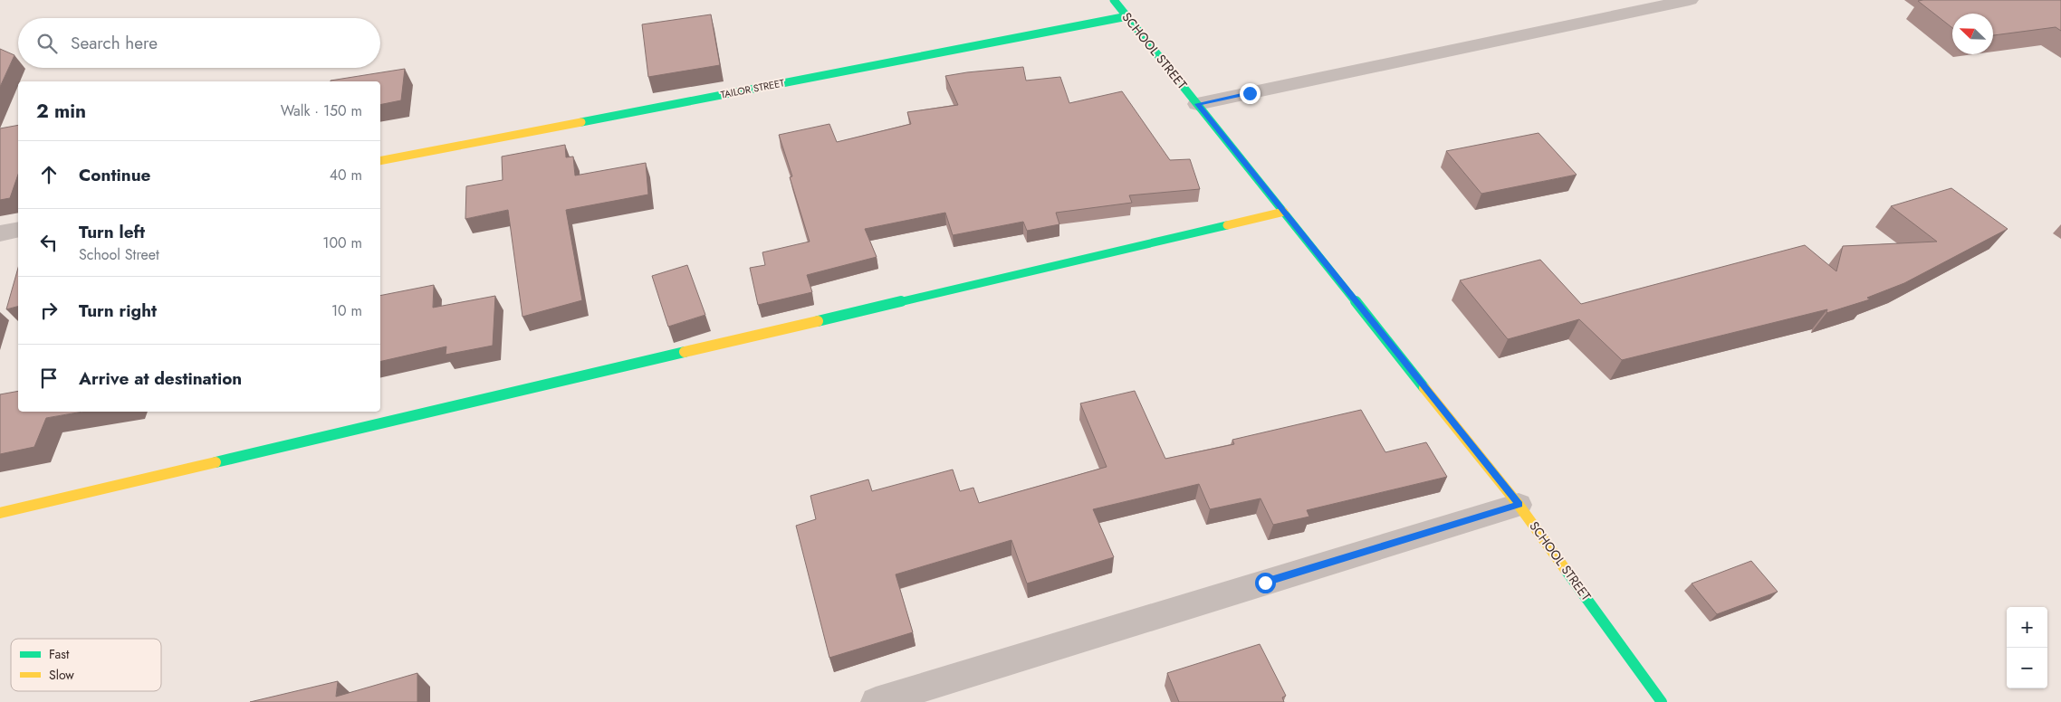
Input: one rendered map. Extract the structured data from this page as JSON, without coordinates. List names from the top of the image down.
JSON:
{
  "streets": {
    "street": ["SCHOOL STREET", "TAILOR STREET"]
  },
  "crossings": [
    ["SCHOOL STREET", "TAILOR STREET"]
  ],
  "legend": ["Fast", "Slow"],
  "north": "top left",
  "page": {
    "search": "Search here",
    "heading": ["2 min", "Walk · 150 m"],
    "list": [
      ["Continue", "40 m"],
      ["Turn left", "School Street", "100 m"],
      ["Turn right", "10 m"],
      "Arrive at destination"
    ],
    "map_buttons": ["+", "−"]
  }
}
